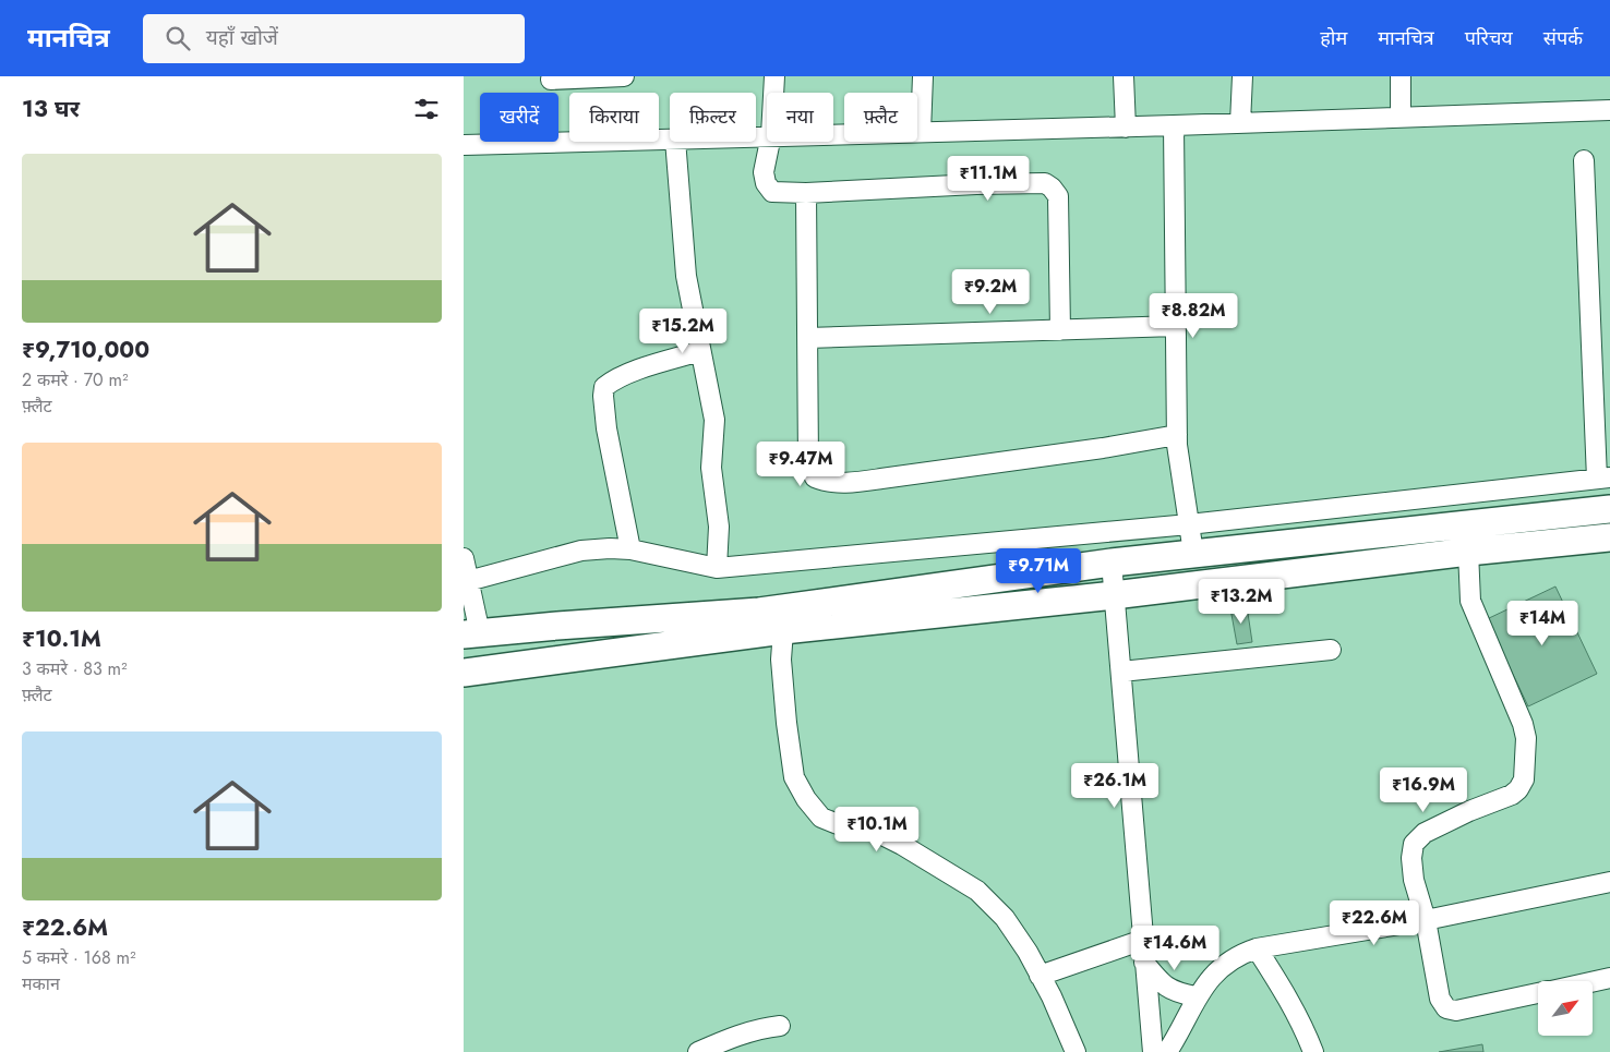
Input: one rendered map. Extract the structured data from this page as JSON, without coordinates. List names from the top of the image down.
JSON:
{
  "north": "top right",
  "page": {
    "header": "मानचित्र",
    "search": "यहाँ खोजें",
    "nav": [
      "होम",
      "मानचित्र",
      "परिचय",
      "संपर्क"
    ],
    "heading": "13 घर",
    "chip": [
      "खरीदें",
      "किराया",
      "फ़िल्टर",
      "नया",
      "फ़्लैट"
    ],
    "list": [
      {
        "name": "₹9,710,000",
        "note": "2 कमरे · 70 m² · फ़्लैट"
      },
      {
        "name": "₹10.1M",
        "note": "3 कमरे · 83 m² · फ़्लैट"
      },
      {
        "name": "₹22.6M",
        "note": "5 कमरे · 168 m² · मकान"
      }
    ],
    "price": [
      "₹11.1M",
      "₹9.2M",
      "₹8.82M",
      "₹15.2M",
      "₹9.47M",
      "₹9.71M",
      "₹13.2M",
      "₹14M",
      "₹26.1M",
      "₹16.9M",
      "₹10.1M",
      "₹22.6M",
      "₹14.6M"
    ]
  }
}
